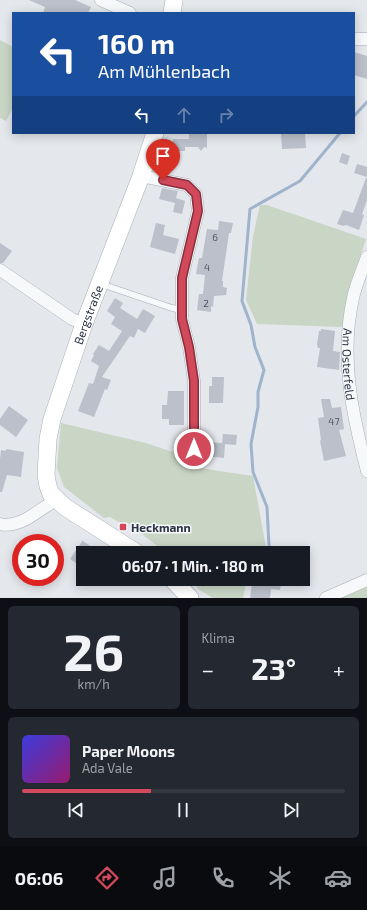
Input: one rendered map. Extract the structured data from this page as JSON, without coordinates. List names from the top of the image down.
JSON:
{
  "streets": {
    "street": ["Bergstraße", "Am Osterfeld"]
  },
  "places": {
    "transit": ["Heckmann"]
  },
  "house_numbers": [
    "6",
    "4",
    "2",
    "47"
  ],
  "page": {
    "turn": ["160 m", "Am Mühlenbach"],
    "limit": "30",
    "trip": "06:07 · 1 Min. · 180 m",
    "tile": [
      ["26", "km/h"],
      "Klima"
    ],
    "heat": ["−", "23°", "+"],
    "song": ["Paper Moons", "Ada Vale"],
    "tabs": "06:06"
  }
}
